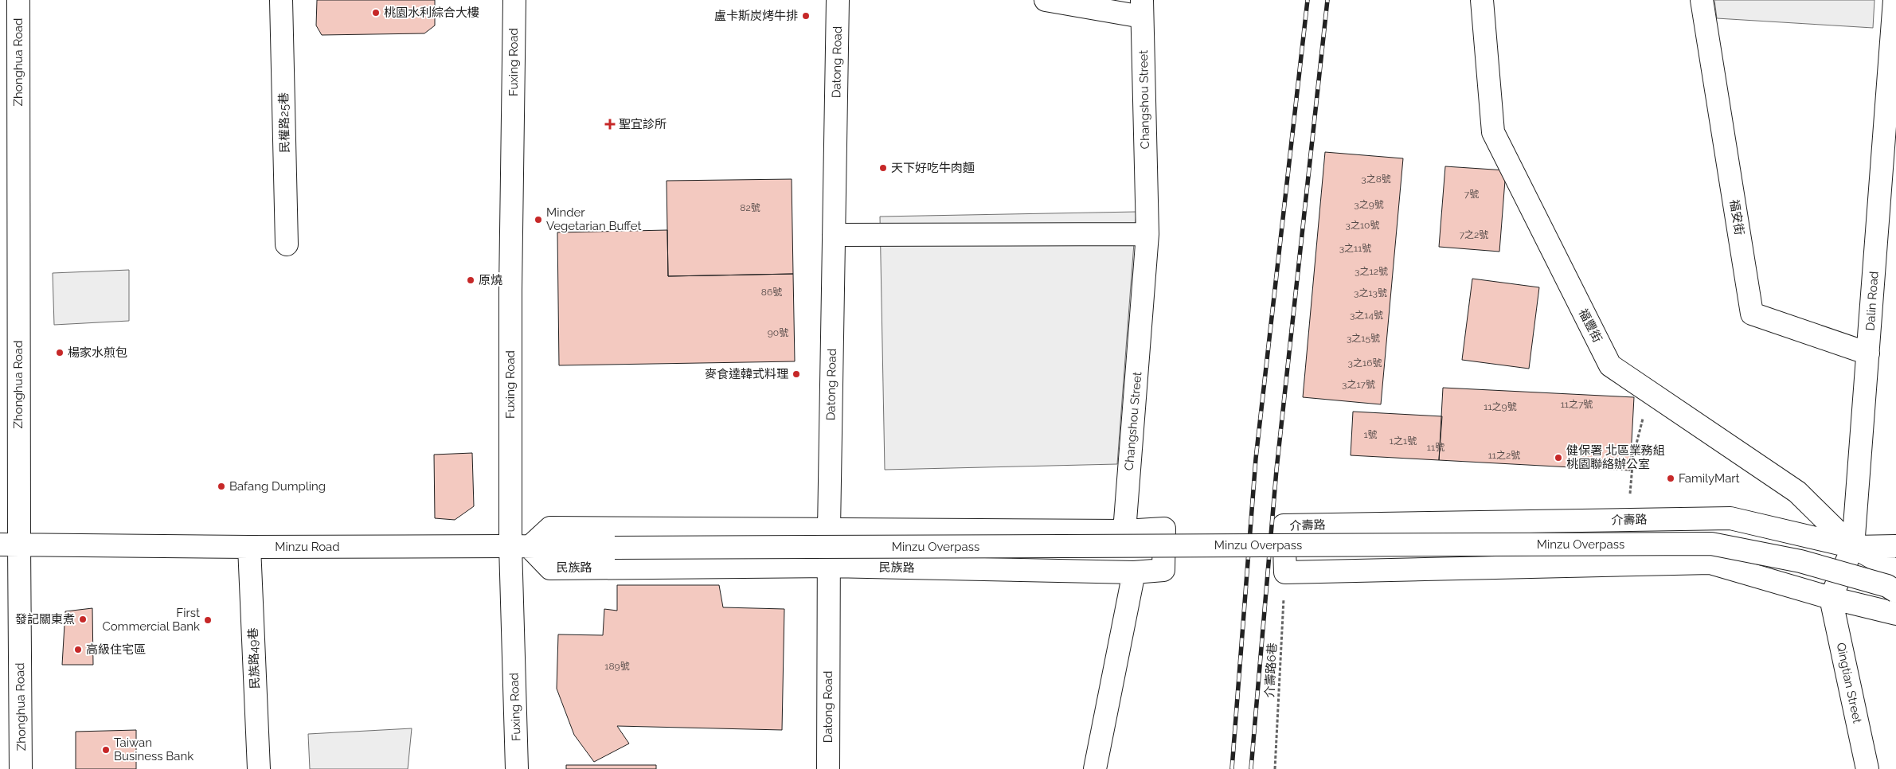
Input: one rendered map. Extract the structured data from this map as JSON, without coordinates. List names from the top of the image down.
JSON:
{
  "streets": {
    "street": [
      "Zhonghua Road",
      "Fuxing Road",
      "Datong Road",
      "Changshou Street",
      "民權路25巷",
      "福安街",
      "Dalin Road",
      "福豐街",
      "介壽路",
      "Minzu Overpass",
      "Minzu Road",
      "民族路",
      "民族路49巷",
      "Qingtian Street"
    ],
    "path": ["介壽路6巷"]
  },
  "crossings": [
    ["Zhonghua Road", "Minzu Road"],
    ["Fuxing Road", "Minzu Road"],
    ["Fuxing Road", "民族路"],
    ["Datong Road", "民族路"],
    ["福安街", "Dalin Road"],
    ["Dalin Road", "福豐街"],
    ["Dalin Road", "介壽路"],
    ["Dalin Road", "Qingtian Street"],
    ["福豐街", "介壽路"],
    ["介壽路", "介壽路6巷"],
    ["Minzu Overpass", "Minzu Road"],
    ["Minzu Road", "民族路"],
    ["Minzu Road", "民族路49巷"]
  ],
  "places": {
    "other": [
      "桃園水利綜合大樓",
      "盧卡斯炭烤牛排",
      "天下好吃牛肉麵",
      "Minder Vegetarian Buffet",
      "原燒",
      "楊家水煎包",
      "麥食達韓式料理",
      "健保署 北區業務組 桃園聯絡辦公室",
      "FamilyMart",
      "Bafang Dumpling",
      "發記關東煮",
      "First Commercial Bank",
      "高級住宅區",
      "Taiwan Business Bank"
    ],
    "health": ["聖宜診所"]
  },
  "house_numbers": [
    "3之8號",
    "7號",
    "3之9號",
    "82號",
    "3之10號",
    "7之2號",
    "3之11號",
    "3之12號",
    "86號",
    "3之13號",
    "3之14號",
    "90號",
    "3之15號",
    "3之16號",
    "3之17號",
    "11之7號",
    "11之9號",
    "1號",
    "1之1號",
    "11號",
    "11之2號",
    "189號"
  ]
}
